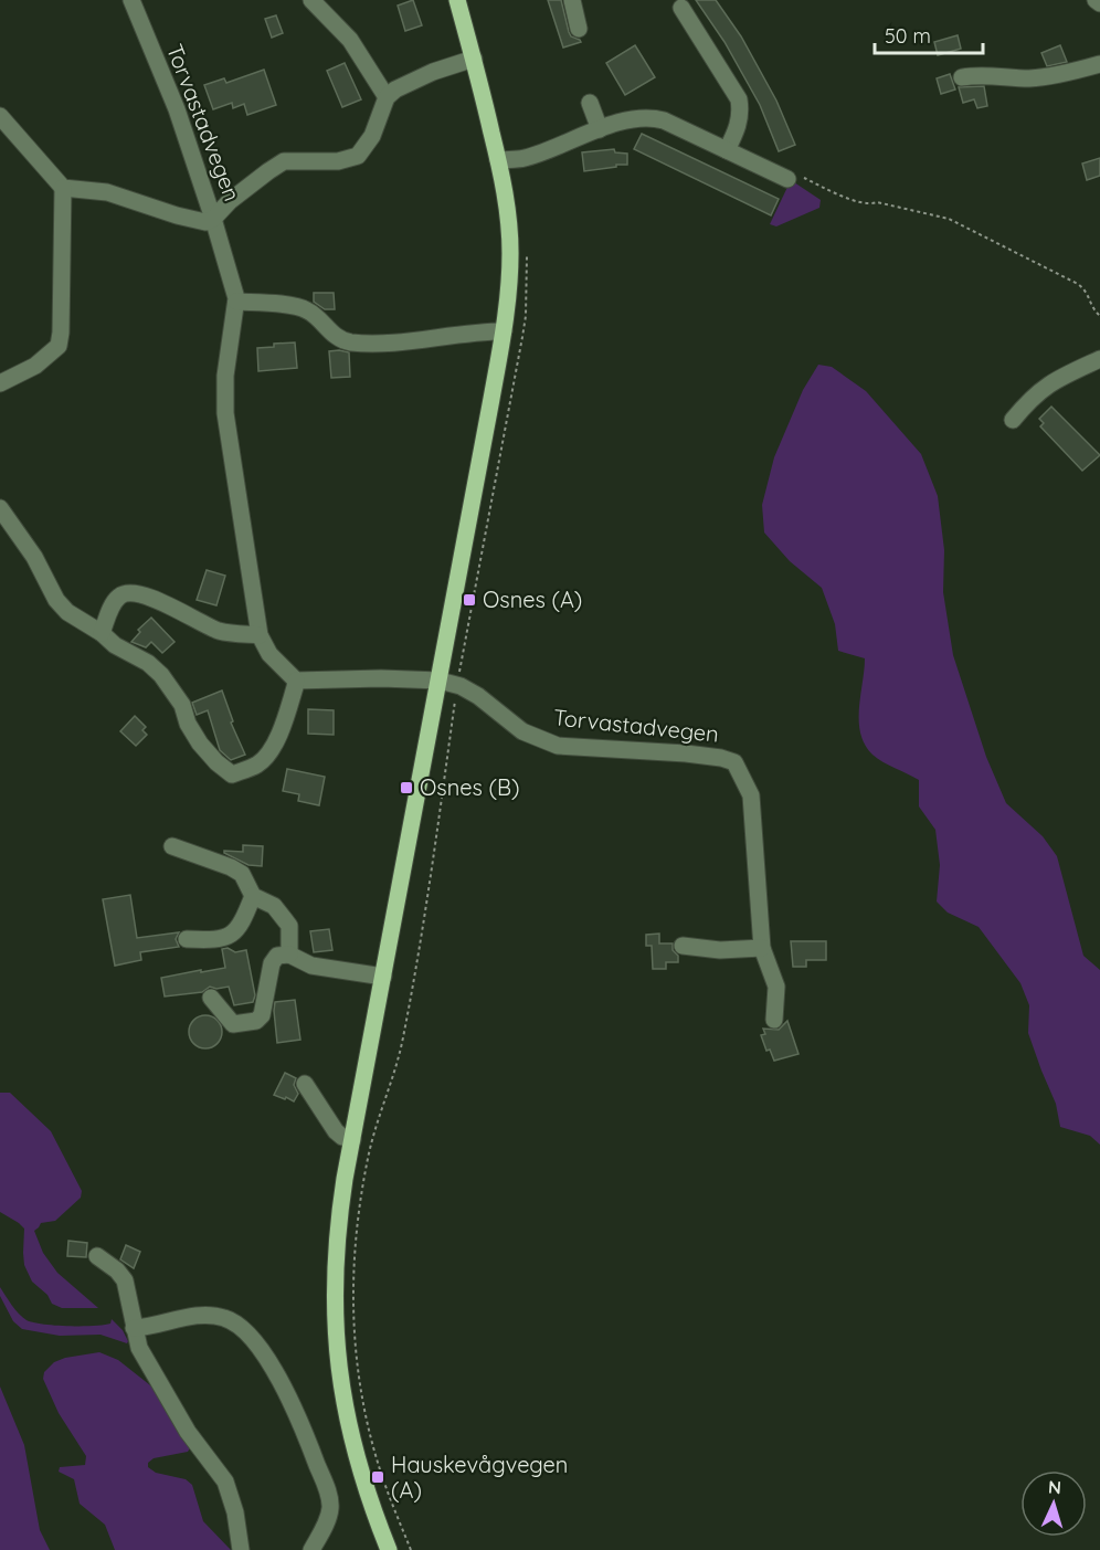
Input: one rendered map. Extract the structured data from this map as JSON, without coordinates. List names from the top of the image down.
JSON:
{
  "streets": {
    "street": ["Torvastadvegen"]
  },
  "places": {
    "transit": ["Osnes (A)", "Osnes (B)", "Hauskevågvegen (A)"]
  },
  "scale_bar": "50 m",
  "north": "top"
}
